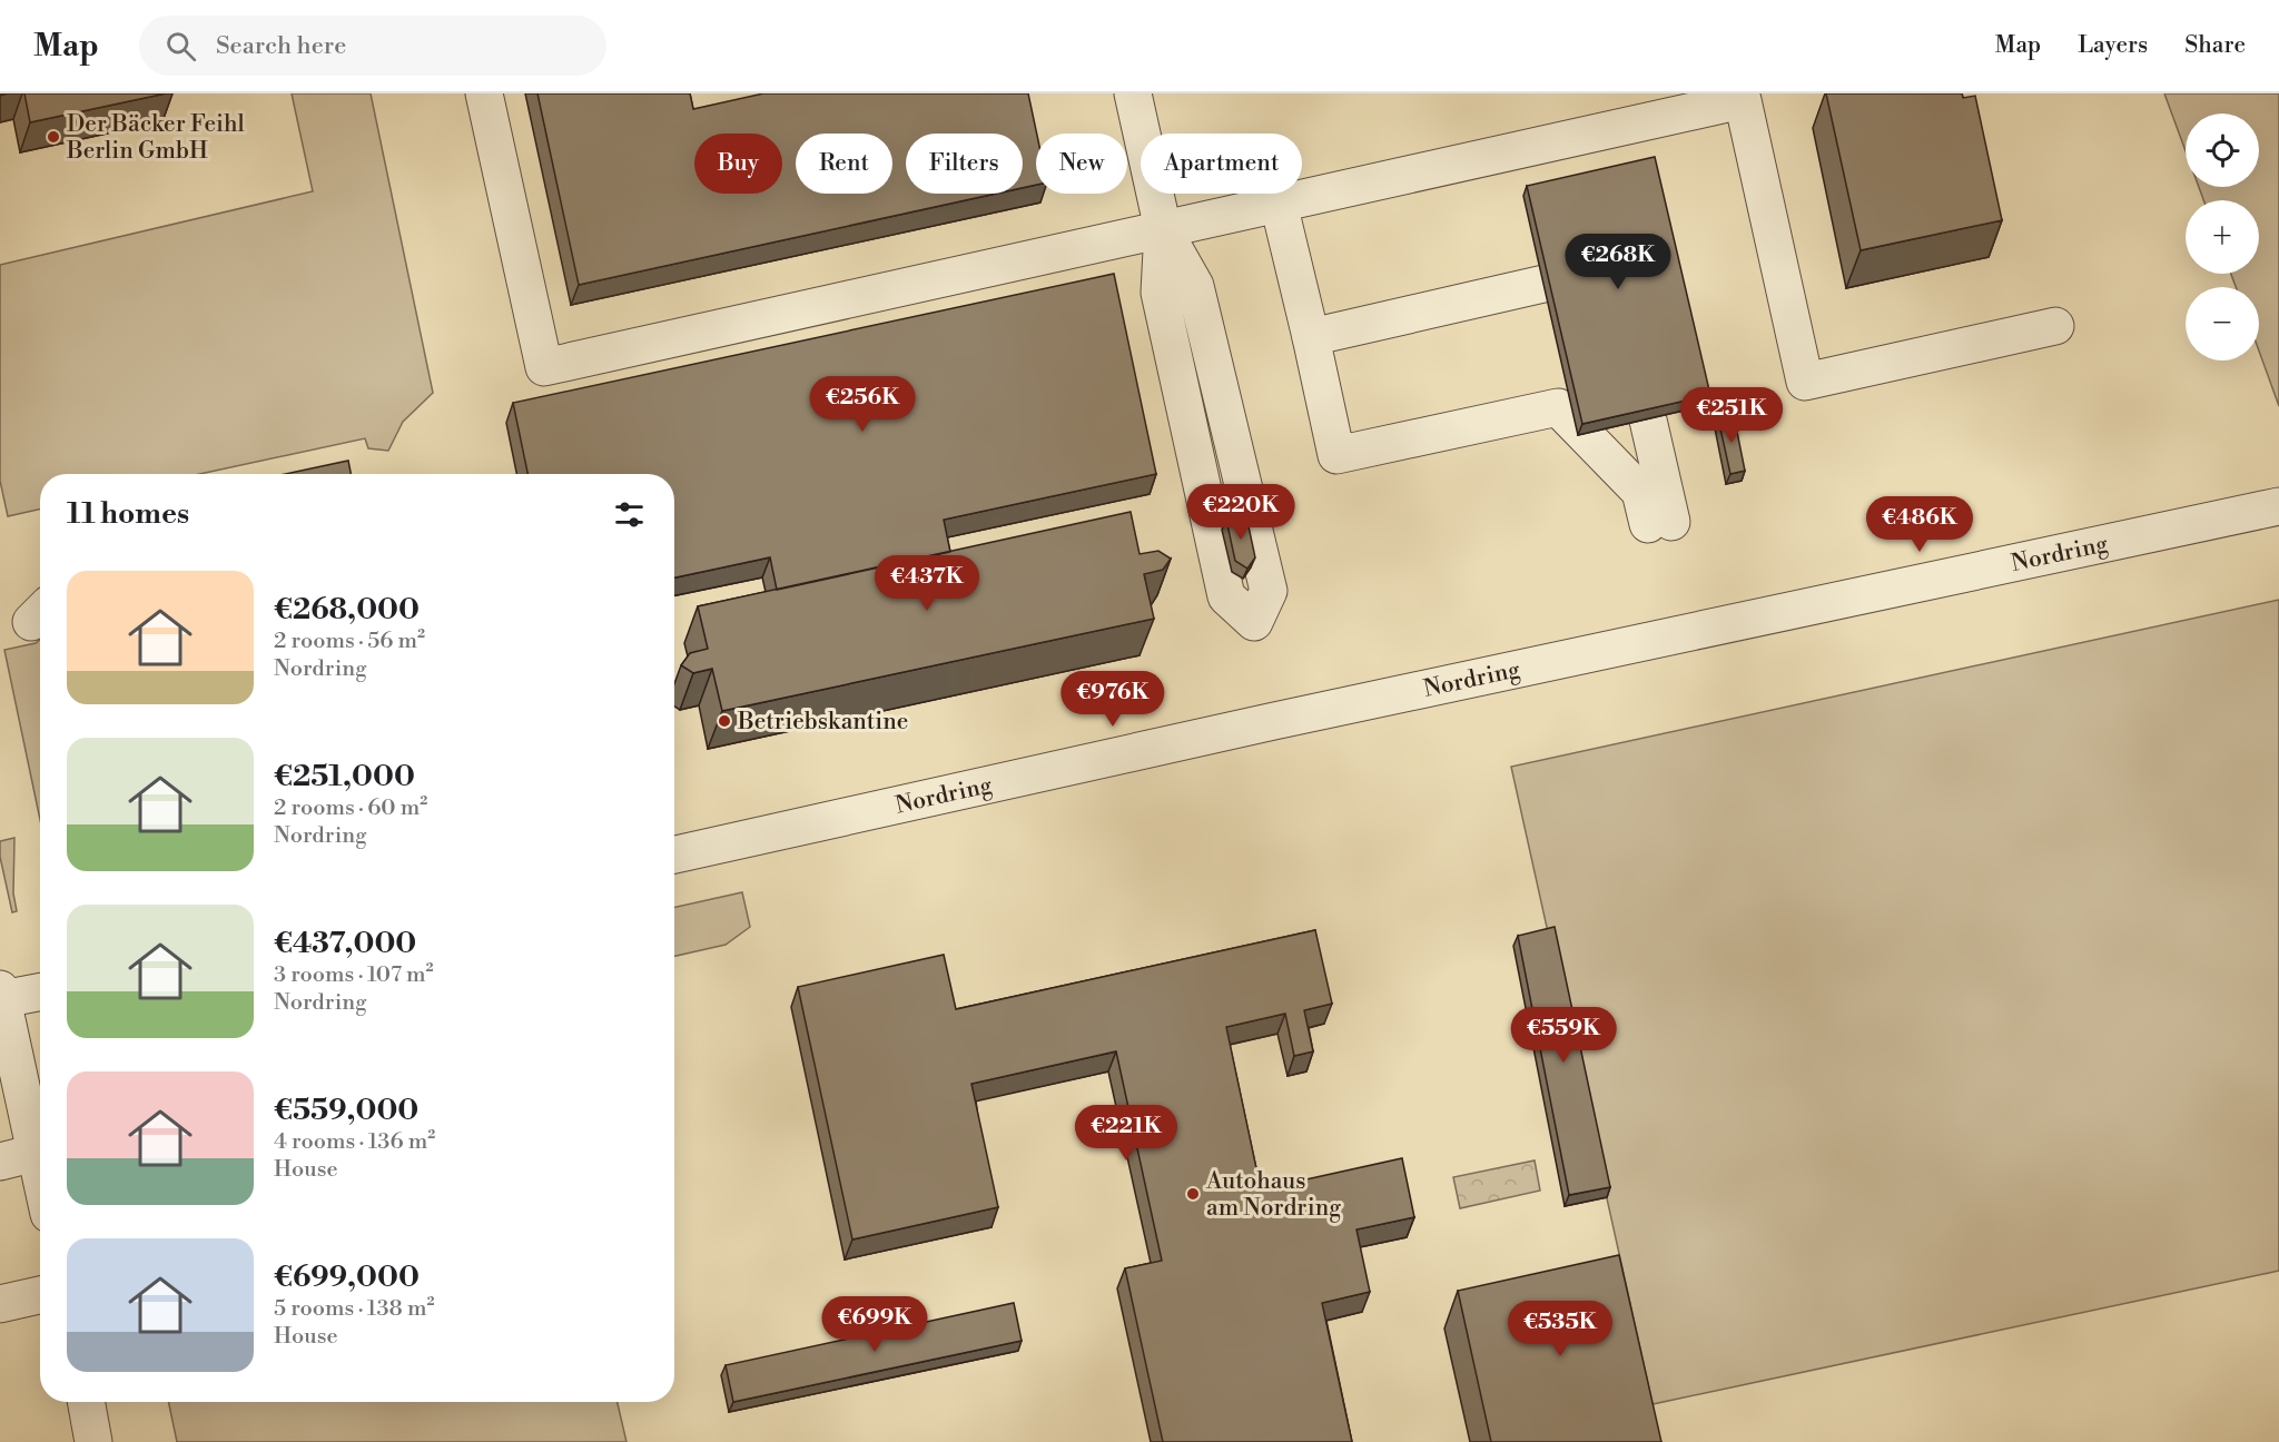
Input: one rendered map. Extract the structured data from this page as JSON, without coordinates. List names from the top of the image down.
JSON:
{
  "streets": {
    "street": ["Nordring"]
  },
  "places": ["Der Bäcker Feihl Berlin GmbH", "Betriebskantine", "Autohaus am Nordring"],
  "page": {
    "header": "Map",
    "search": "Search here",
    "nav": ["Map", "Layers", "Share"],
    "map_buttons": ["+", "−"],
    "chip": [
      "Buy",
      "Rent",
      "Filters",
      "New",
      "Apartment"
    ],
    "price": [
      "€268K",
      "€256K",
      "€251K",
      "€220K",
      "€486K",
      "€437K",
      "€976K",
      "€559K",
      "€221K",
      "€699K",
      "€535K"
    ],
    "heading": "11 homes",
    "list": [
      {
        "name": "€268,000",
        "note": "2 rooms · 56 m² · Nordring"
      },
      {
        "name": "€251,000",
        "note": "2 rooms · 60 m² · Nordring"
      },
      {
        "name": "€437,000",
        "note": "3 rooms · 107 m² · Nordring"
      },
      {
        "name": "€559,000",
        "note": "4 rooms · 136 m² · House"
      },
      {
        "name": "€699,000",
        "note": "5 rooms · 138 m² · House"
      }
    ]
  }
}
